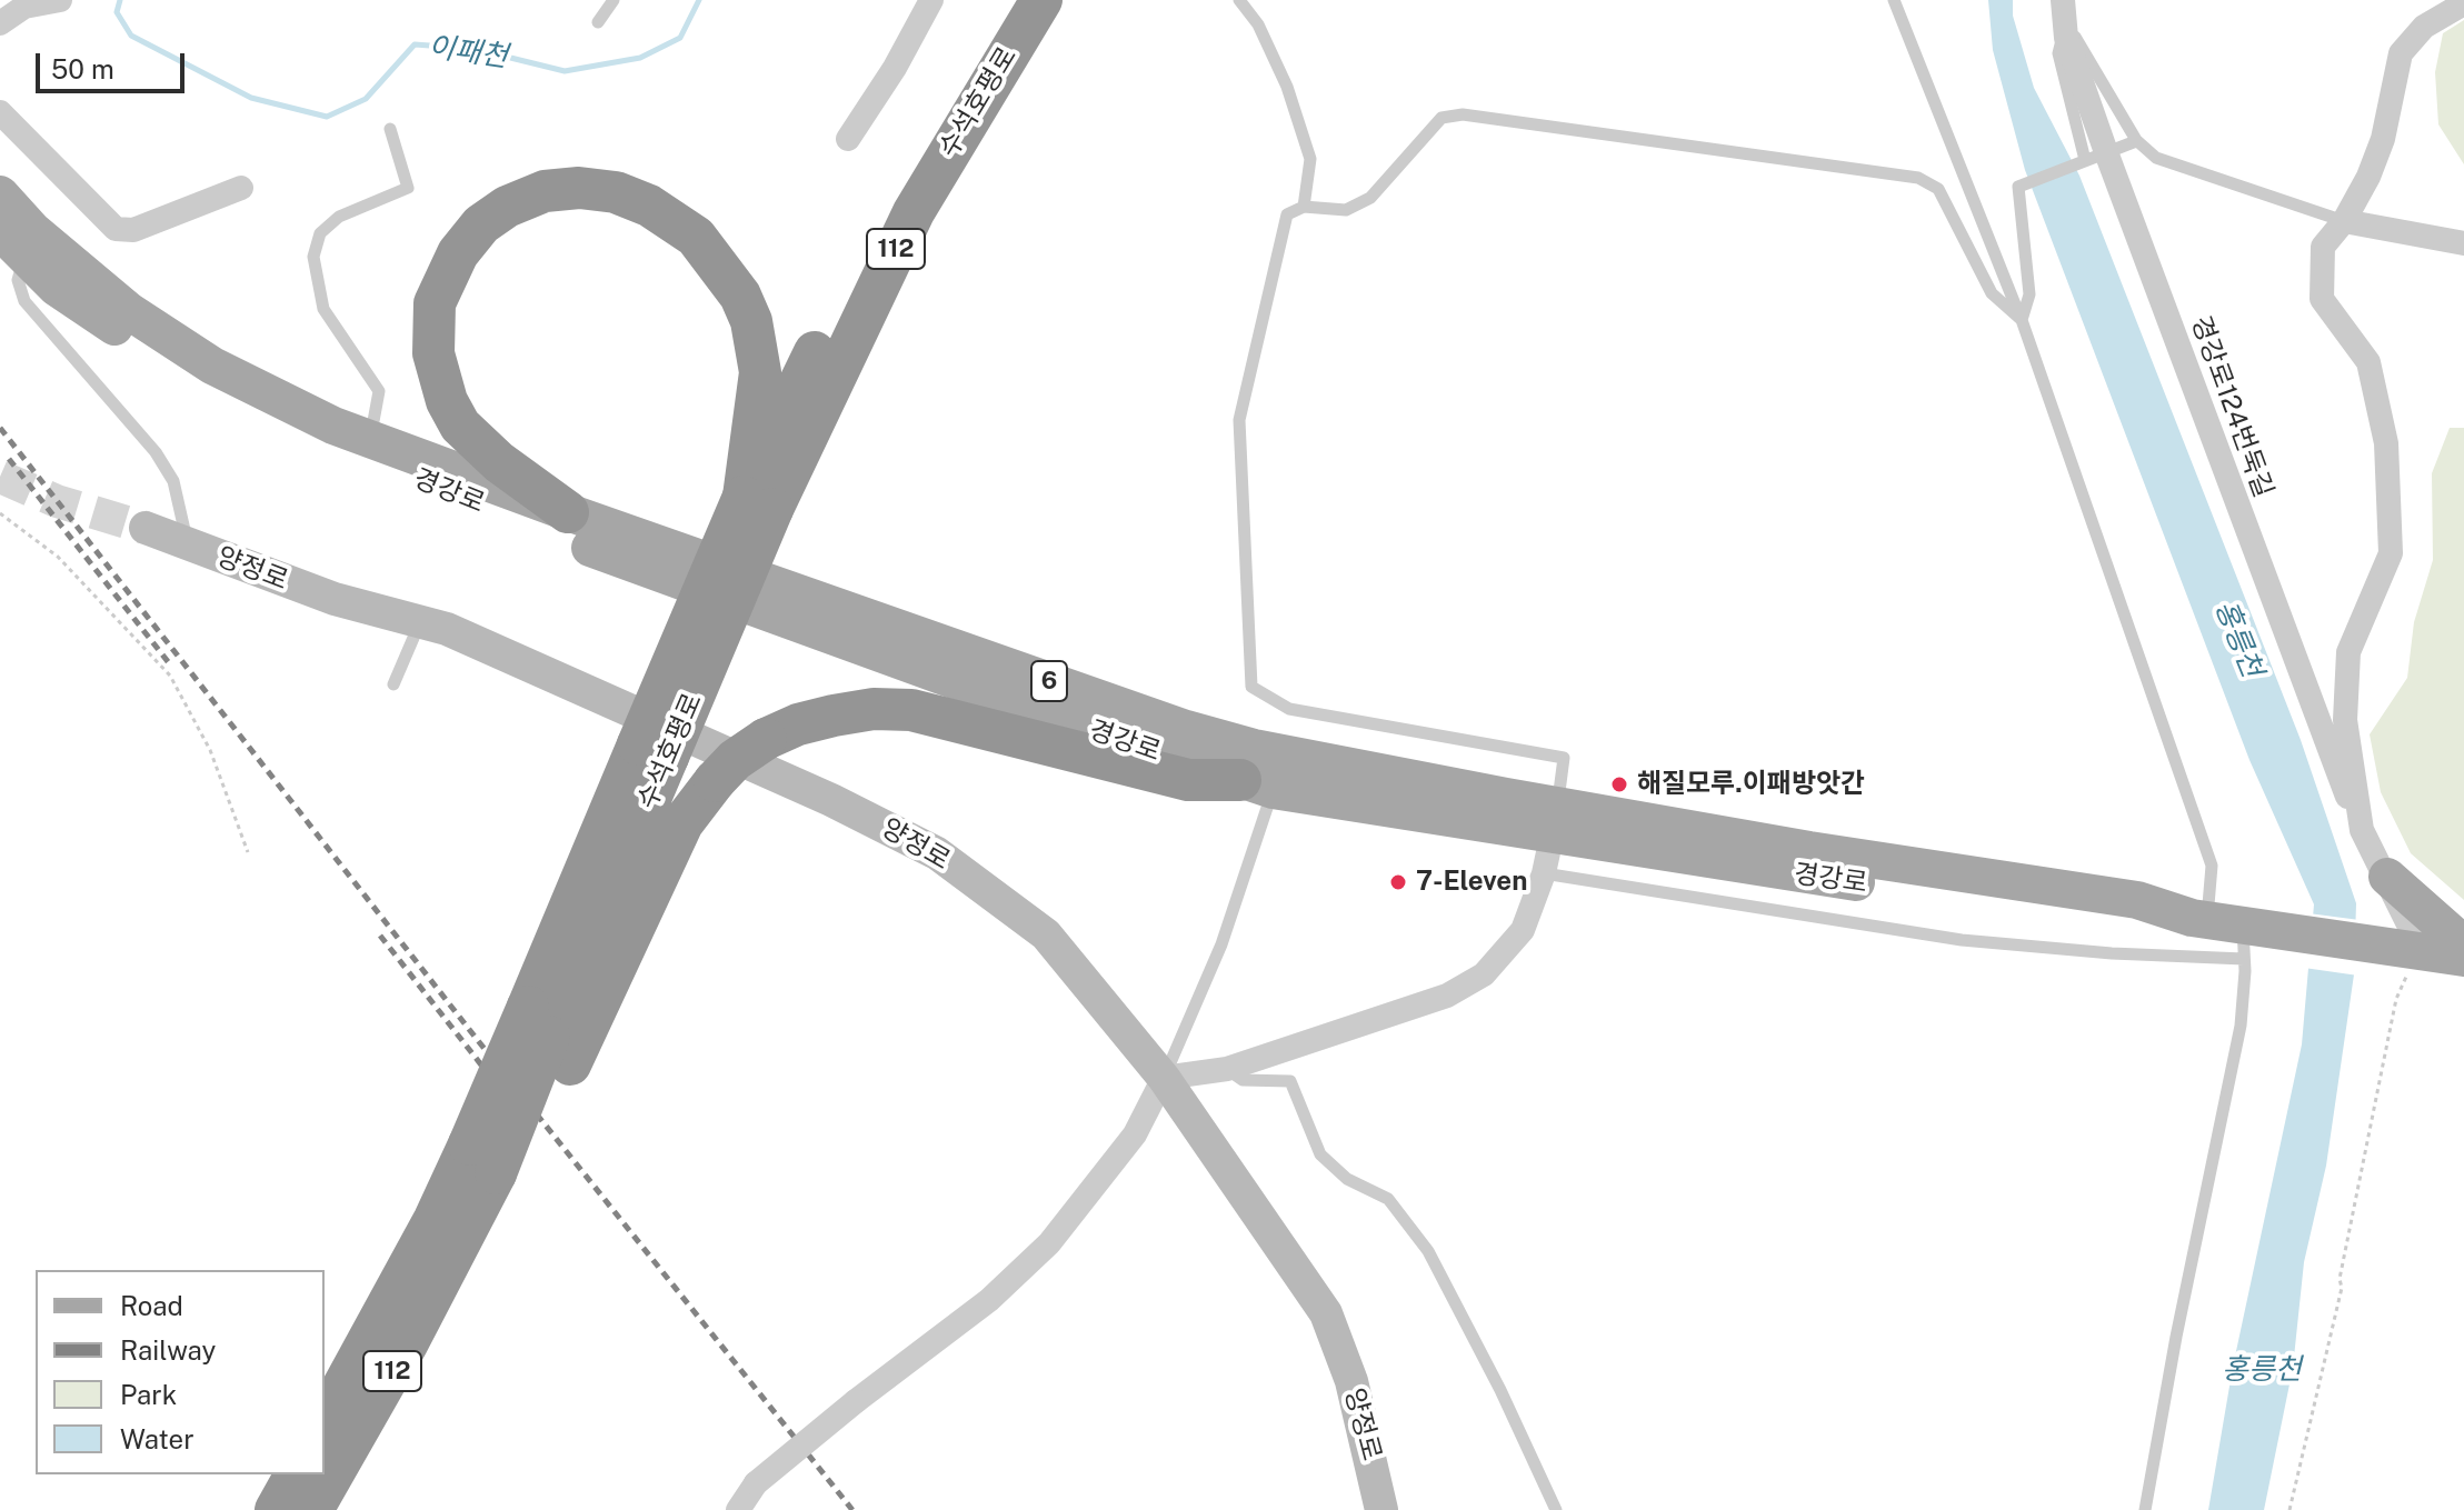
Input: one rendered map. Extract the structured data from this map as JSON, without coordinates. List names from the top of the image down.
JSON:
{
  "streets": {
    "highway": ["수석호평로", "112"],
    "main road": ["경강로", "양정로", "6"],
    "street": ["경강로124번둑길"]
  },
  "water": ["이패천", "홍릉천"],
  "places": ["해질모루.이패방앗간", "7-Eleven"],
  "legend": [
    "Road",
    "Railway",
    "Park",
    "Water"
  ],
  "scale_bar": "50 m"
}
